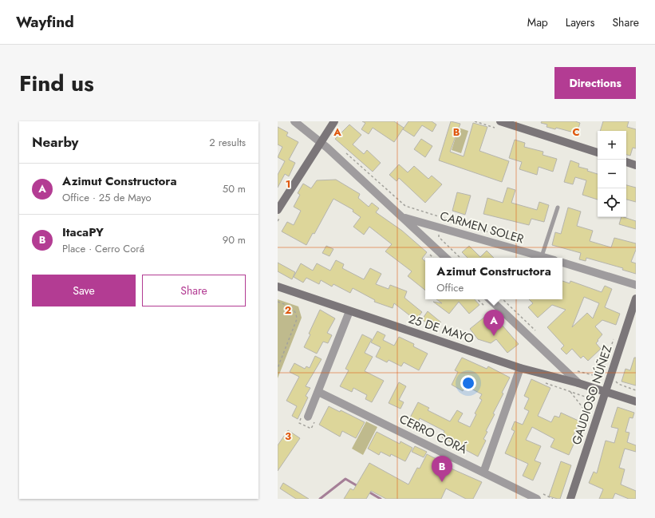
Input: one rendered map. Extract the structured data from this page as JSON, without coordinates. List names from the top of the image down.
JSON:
{
  "streets": {
    "street": [
      "CARMEN SOLER",
      "25 DE MAYO",
      "GAUDIOSO NÚÑEZ",
      "CERRO CORÁ"
    ]
  },
  "crossings": [
    ["25 DE MAYO", "GAUDIOSO NÚÑEZ"]
  ],
  "page": {
    "header": "Wayfind",
    "nav": ["Map", "Layers", "Share"],
    "title": "Find us",
    "buttons": [
      "Directions",
      ["Save", "Share"]
    ],
    "heading": ["Nearby", "2 results"],
    "map_buttons": ["+", "−"],
    "list": [
      {
        "mark": "A",
        "name": "Azimut Constructora",
        "note": "Office · 25 de Mayo",
        "value": "50 m"
      },
      {
        "mark": "B",
        "name": "ItacaPY",
        "note": "Place · Cerro Corá",
        "value": "90 m"
      }
    ],
    "popup": ["Azimut Constructora", "Office"],
    "pins": ["A", "B"]
  },
  "grid": {
    "columns": ["A", "B", "C"],
    "rows": ["1", "2", "3"]
  }
}
